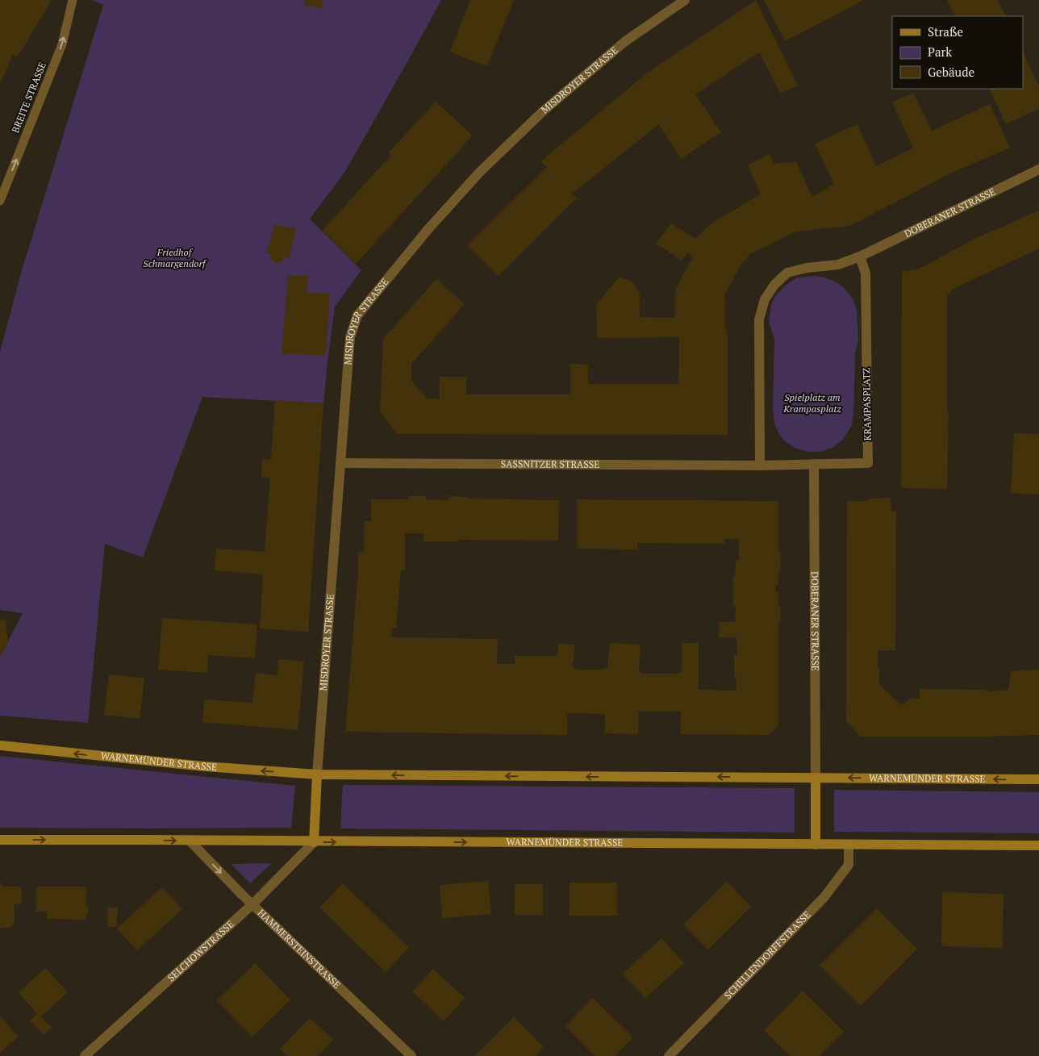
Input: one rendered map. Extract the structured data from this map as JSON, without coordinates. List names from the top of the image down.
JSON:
{
  "streets": {
    "street": [
      "MISDROYER STRASSE",
      "DOBERANER STRASSE",
      "KRAMPASPLATZ",
      "SASSNITZER STRASSE",
      "WARNEMÜNDER STRASSE",
      "HAMMERSTEINSTRASSE",
      "SELCHOWSTRASSE",
      "SCHELLENDORFFSTRASSE"
    ],
    "lane": ["BREITE STRASSE"]
  },
  "crossings": [
    ["MISDROYER STRASSE", "SASSNITZER STRASSE"],
    ["MISDROYER STRASSE", "WARNEMÜNDER STRASSE"],
    ["DOBERANER STRASSE", "KRAMPASPLATZ"],
    ["DOBERANER STRASSE", "WARNEMÜNDER STRASSE"],
    ["KRAMPASPLATZ", "SASSNITZER STRASSE"],
    ["WARNEMÜNDER STRASSE", "HAMMERSTEINSTRASSE"],
    ["WARNEMÜNDER STRASSE", "SELCHOWSTRASSE"],
    ["WARNEMÜNDER STRASSE", "SCHELLENDORFFSTRASSE"],
    ["HAMMERSTEINSTRASSE", "SELCHOWSTRASSE"]
  ],
  "one_way": ["BREITE STRASSE"],
  "parks": ["Friedhof Schmargendorf", "Spielplatz am Krampasplatz"],
  "legend": ["Straße", "Park", "Gebäude"]
}
